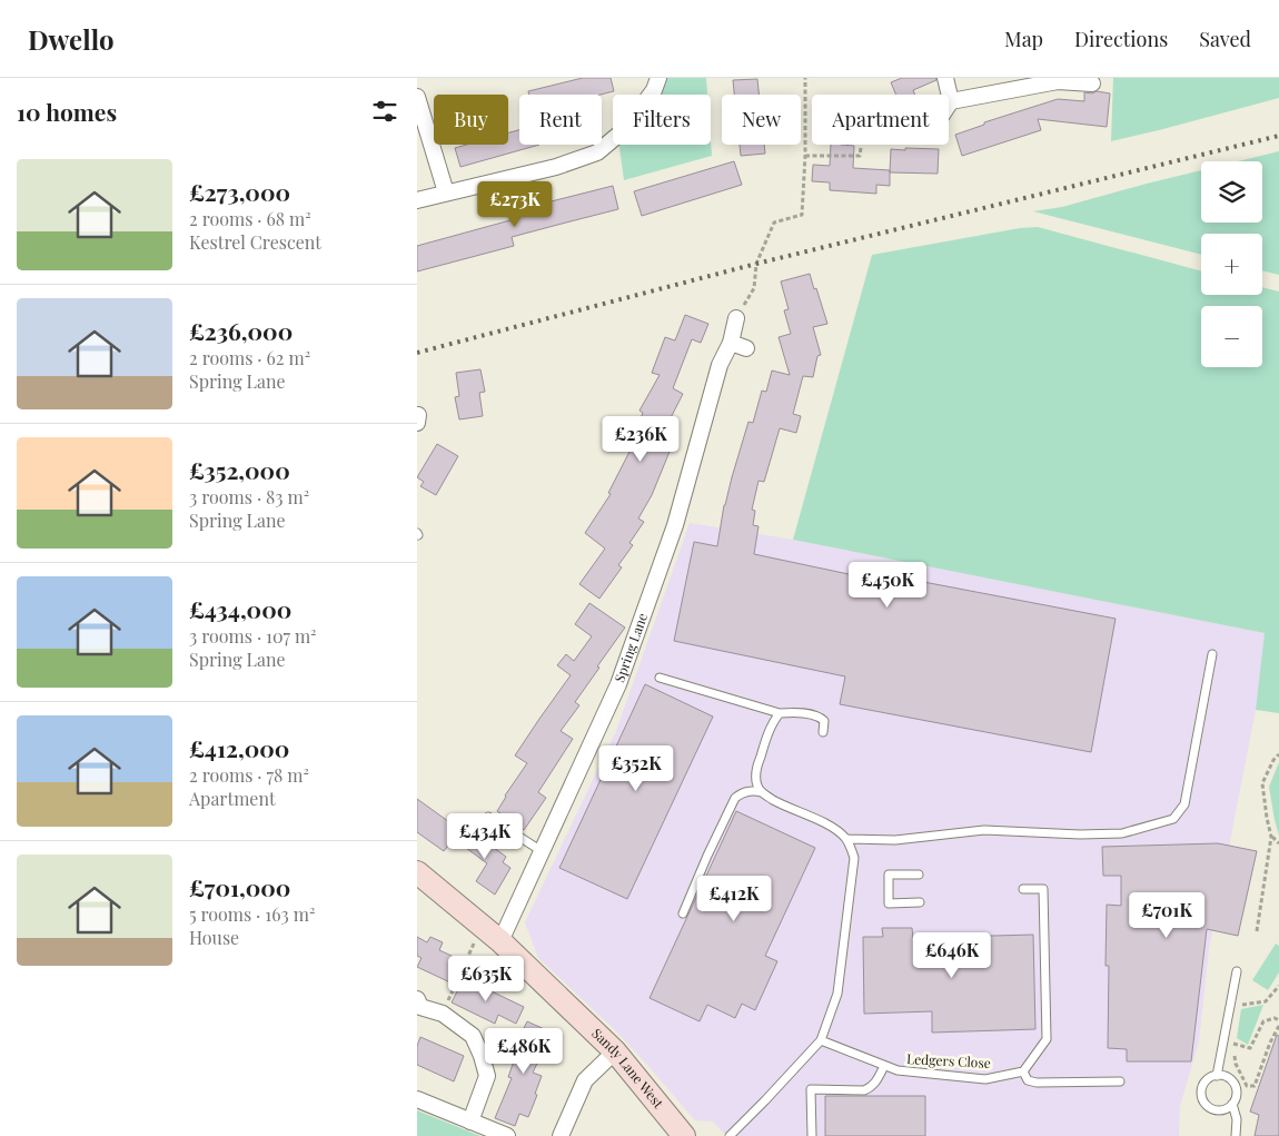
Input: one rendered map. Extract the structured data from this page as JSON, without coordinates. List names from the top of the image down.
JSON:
{
  "streets": {
    "street": ["Spring Lane", "Sandy Lane West"],
    "lane": ["Ledgers Close"]
  },
  "crossings": [
    ["Spring Lane", "Sandy Lane West"]
  ],
  "page": {
    "header": "Dwello",
    "nav": ["Map", "Directions", "Saved"],
    "heading": "10 homes",
    "chip": [
      "Buy",
      "Rent",
      "Filters",
      "New",
      "Apartment"
    ],
    "list": [
      {
        "name": "£273,000",
        "note": "2 rooms · 68 m² · Kestrel Crescent"
      },
      {
        "name": "£236,000",
        "note": "2 rooms · 62 m² · Spring Lane"
      },
      {
        "name": "£352,000",
        "note": "3 rooms · 83 m² · Spring Lane"
      },
      {
        "name": "£434,000",
        "note": "3 rooms · 107 m² · Spring Lane"
      },
      {
        "name": "£412,000",
        "note": "2 rooms · 78 m² · Apartment"
      },
      {
        "name": "£701,000",
        "note": "5 rooms · 163 m² · House"
      }
    ],
    "map_buttons": ["+", "−"],
    "price": [
      "£273K",
      "£236K",
      "£450K",
      "£352K",
      "£434K",
      "£412K",
      "£701K",
      "£646K",
      "£635K",
      "£486K"
    ]
  }
}
